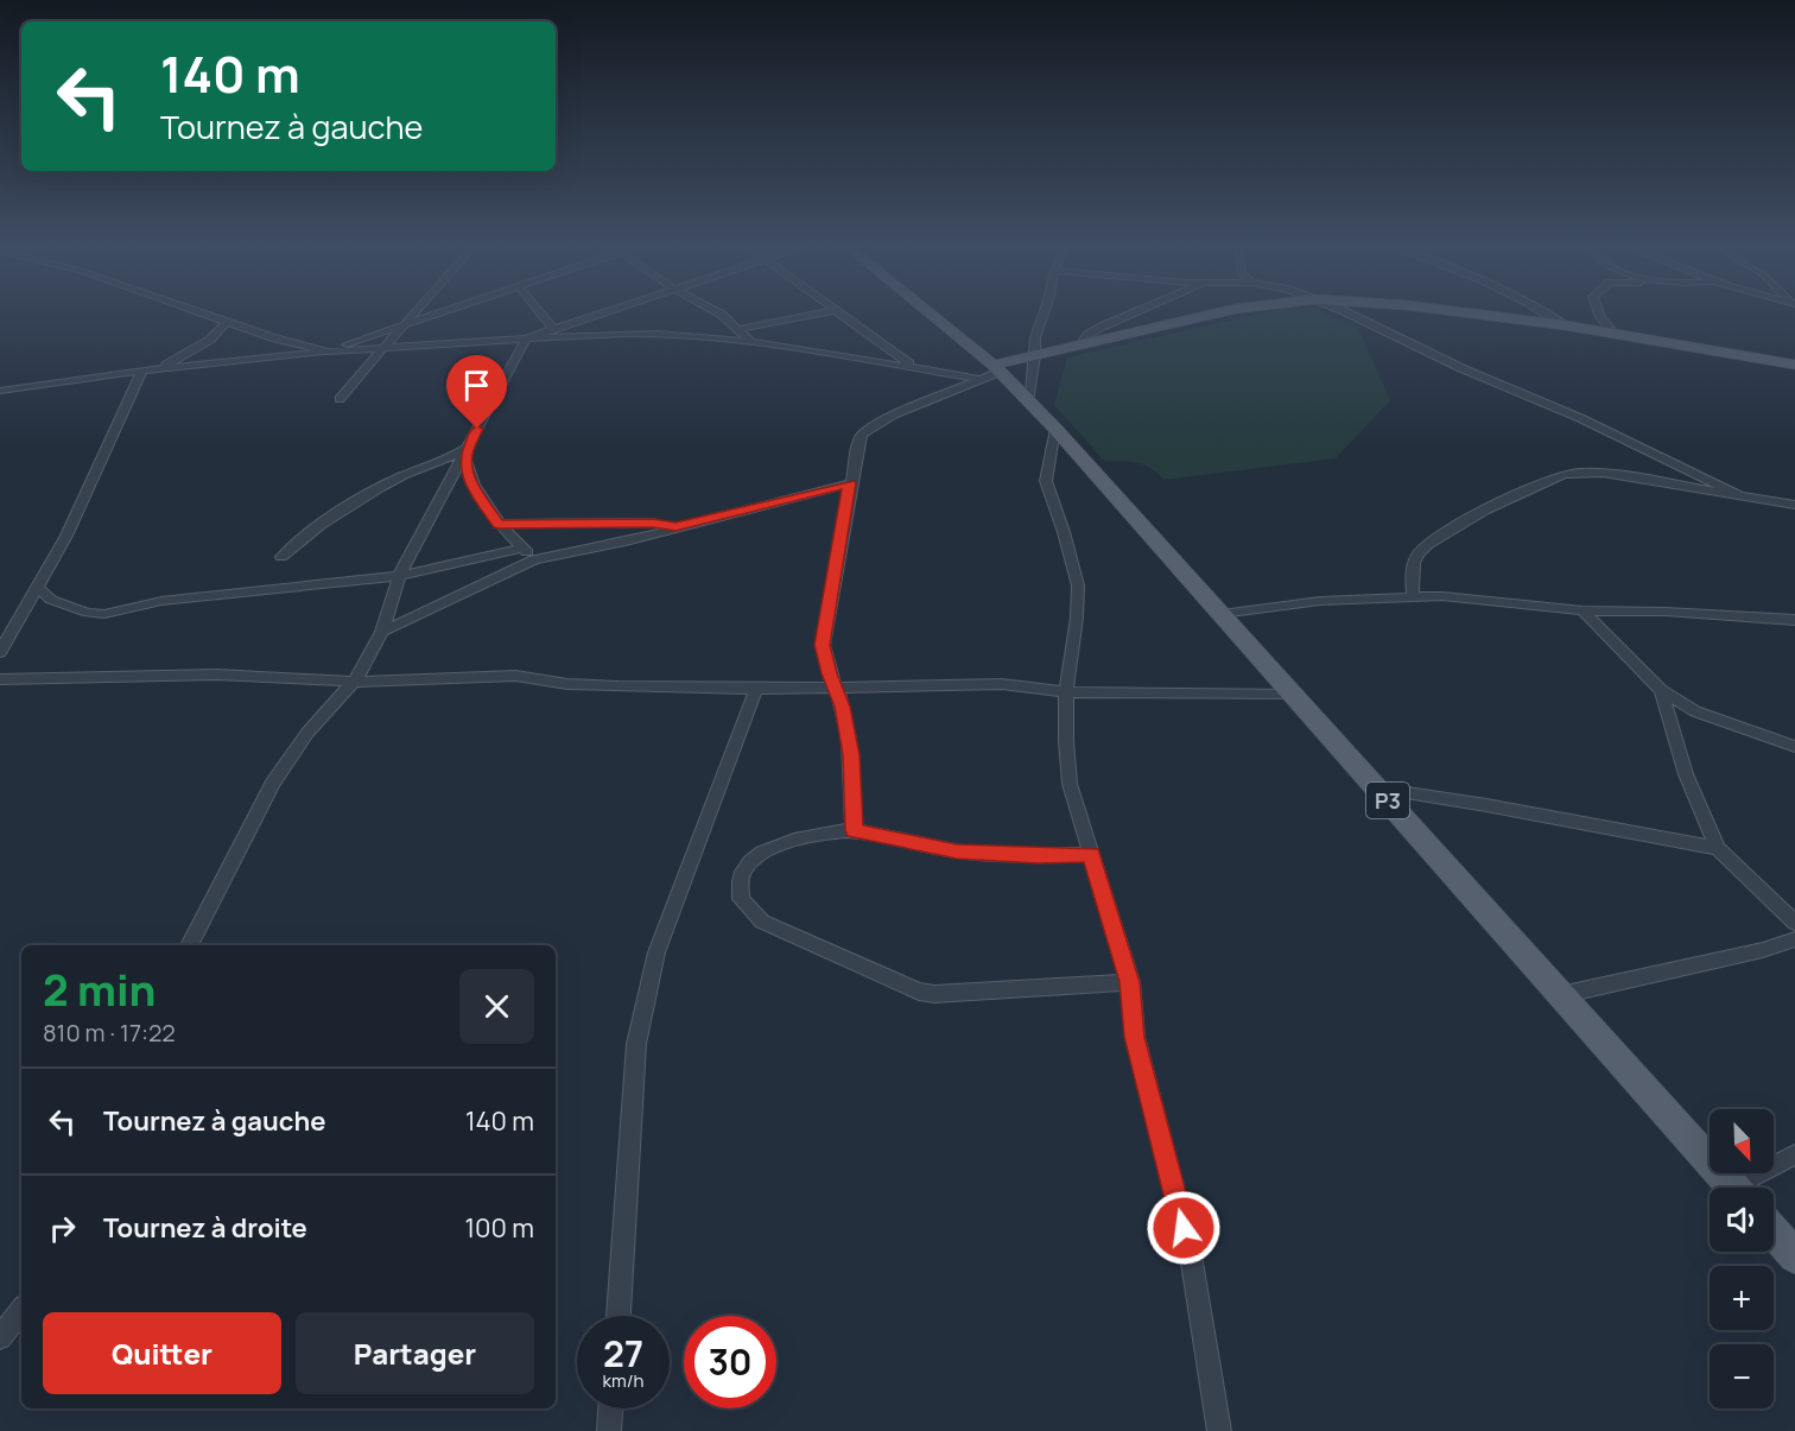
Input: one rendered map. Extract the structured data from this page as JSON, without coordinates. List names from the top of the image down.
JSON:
{
  "streets": {
    "main road": ["P3"]
  },
  "north": "bottom right",
  "page": {
    "turn": ["140 m", "Tournez à gauche"],
    "heading": ["2 min", "810 m · 17:22"],
    "list": [
      {
        "name": "Tournez à gauche",
        "value": "140 m"
      },
      {
        "name": "Tournez à droite",
        "value": "100 m"
      }
    ],
    "map_buttons": ["+", "−"],
    "buttons": ["Quitter", "Partager"],
    "speed": "27 km/h",
    "limit": "30"
  }
}
